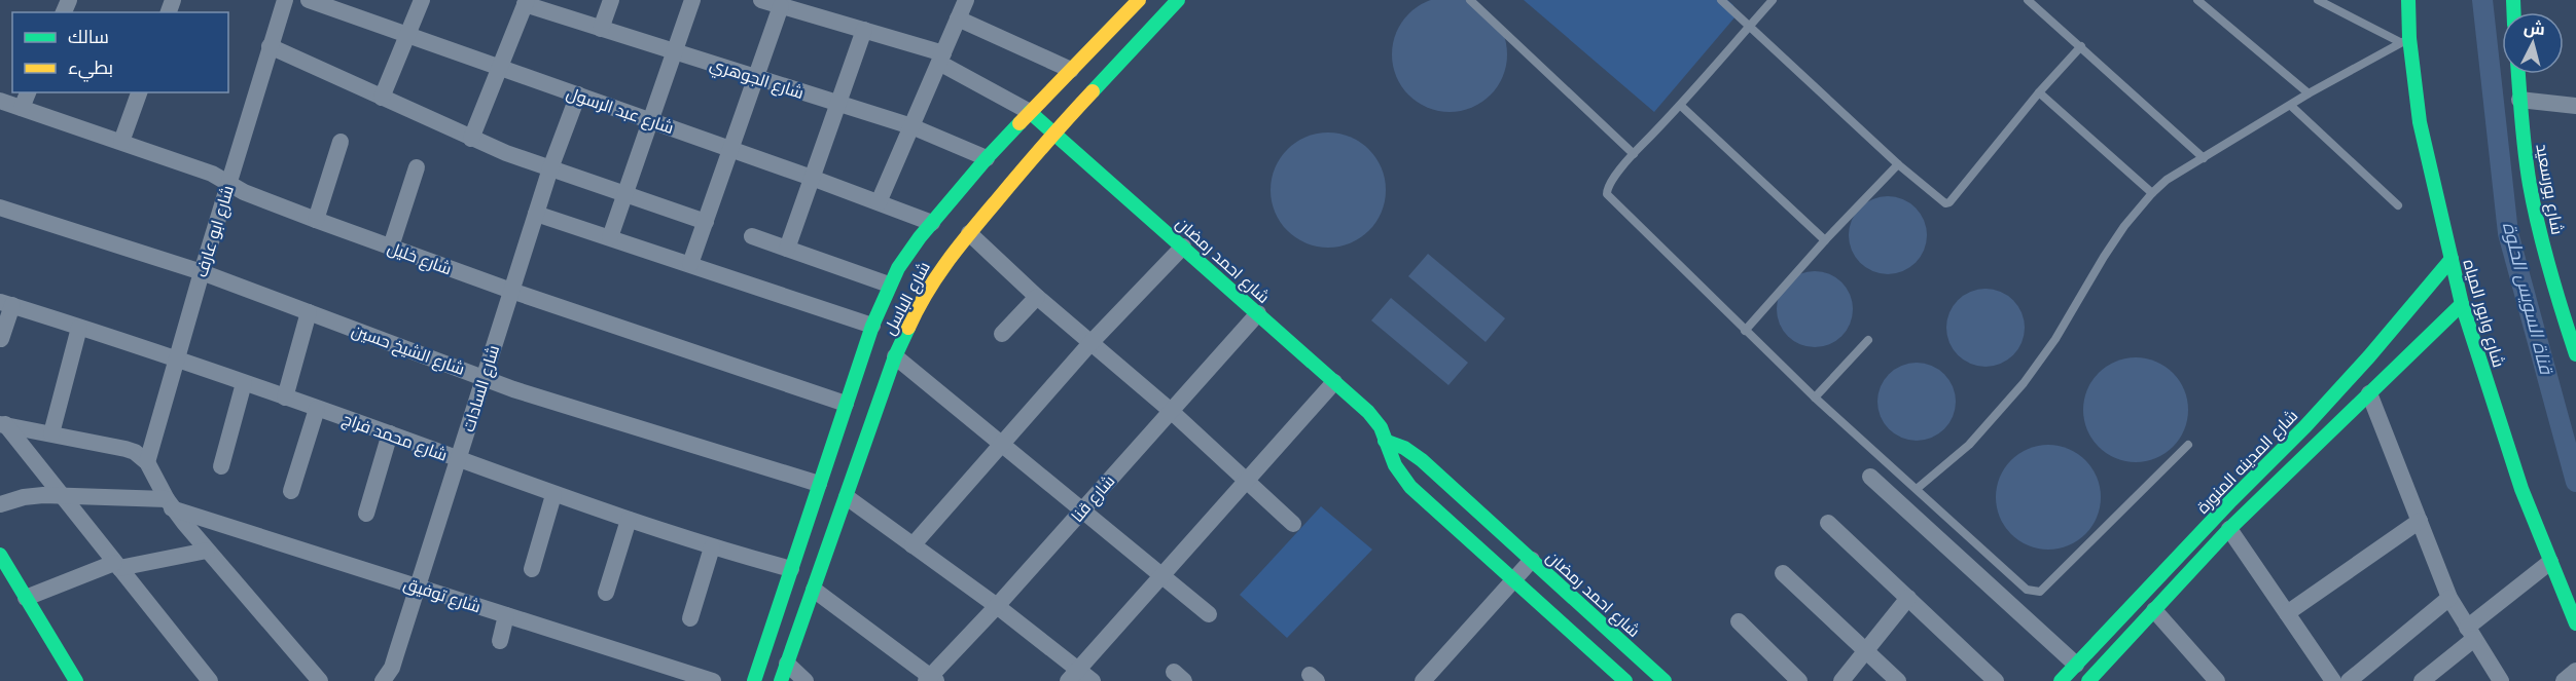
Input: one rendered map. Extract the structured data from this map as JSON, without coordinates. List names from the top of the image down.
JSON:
{
  "streets": {
    "main road": [
      "شارع بورسعيد",
      "شارع احمد رمضان",
      "شارع الباسل",
      "شارع وابور المياه",
      "شارع المدينه المنورة"
    ],
    "street": [
      "شارع الجوهري",
      "شارع عبد الرسول",
      "شارع ابو عارف",
      "شارع خليل",
      "شارع الشيخ حسين",
      "شارع السادات",
      "شارع محمد فراج",
      "شارع قنا",
      "شارع توفيق"
    ]
  },
  "crossings": [
    ["شارع الجوهري", "شارع الباسل"],
    ["شارع عبد الرسول", "شارع الباسل"],
    ["شارع عبد الرسول", "شارع السادات"],
    ["شارع ابو عارف", "شارع خليل"],
    ["شارع ابو عارف", "شارع الشيخ حسين"],
    ["شارع ابو عارف", "شارع محمد فراج"],
    ["شارع خليل", "شارع الباسل"],
    ["شارع خليل", "شارع السادات"],
    ["شارع احمد رمضان", "شارع الباسل"],
    ["شارع احمد رمضان", "شارع قنا"],
    ["شارع الباسل", "شارع الشيخ حسين"],
    ["شارع الباسل", "شارع محمد فراج"],
    ["شارع وابور المياه", "شارع المدينه المنورة"],
    ["شارع الشيخ حسين", "شارع السادات"],
    ["شارع السادات", "شارع محمد فراج"],
    ["شارع السادات", "شارع توفيق"]
  ],
  "water": ["قناة السويس الحلوة"],
  "legend": ["سالك", "بطيء"],
  "north": "top"
}
